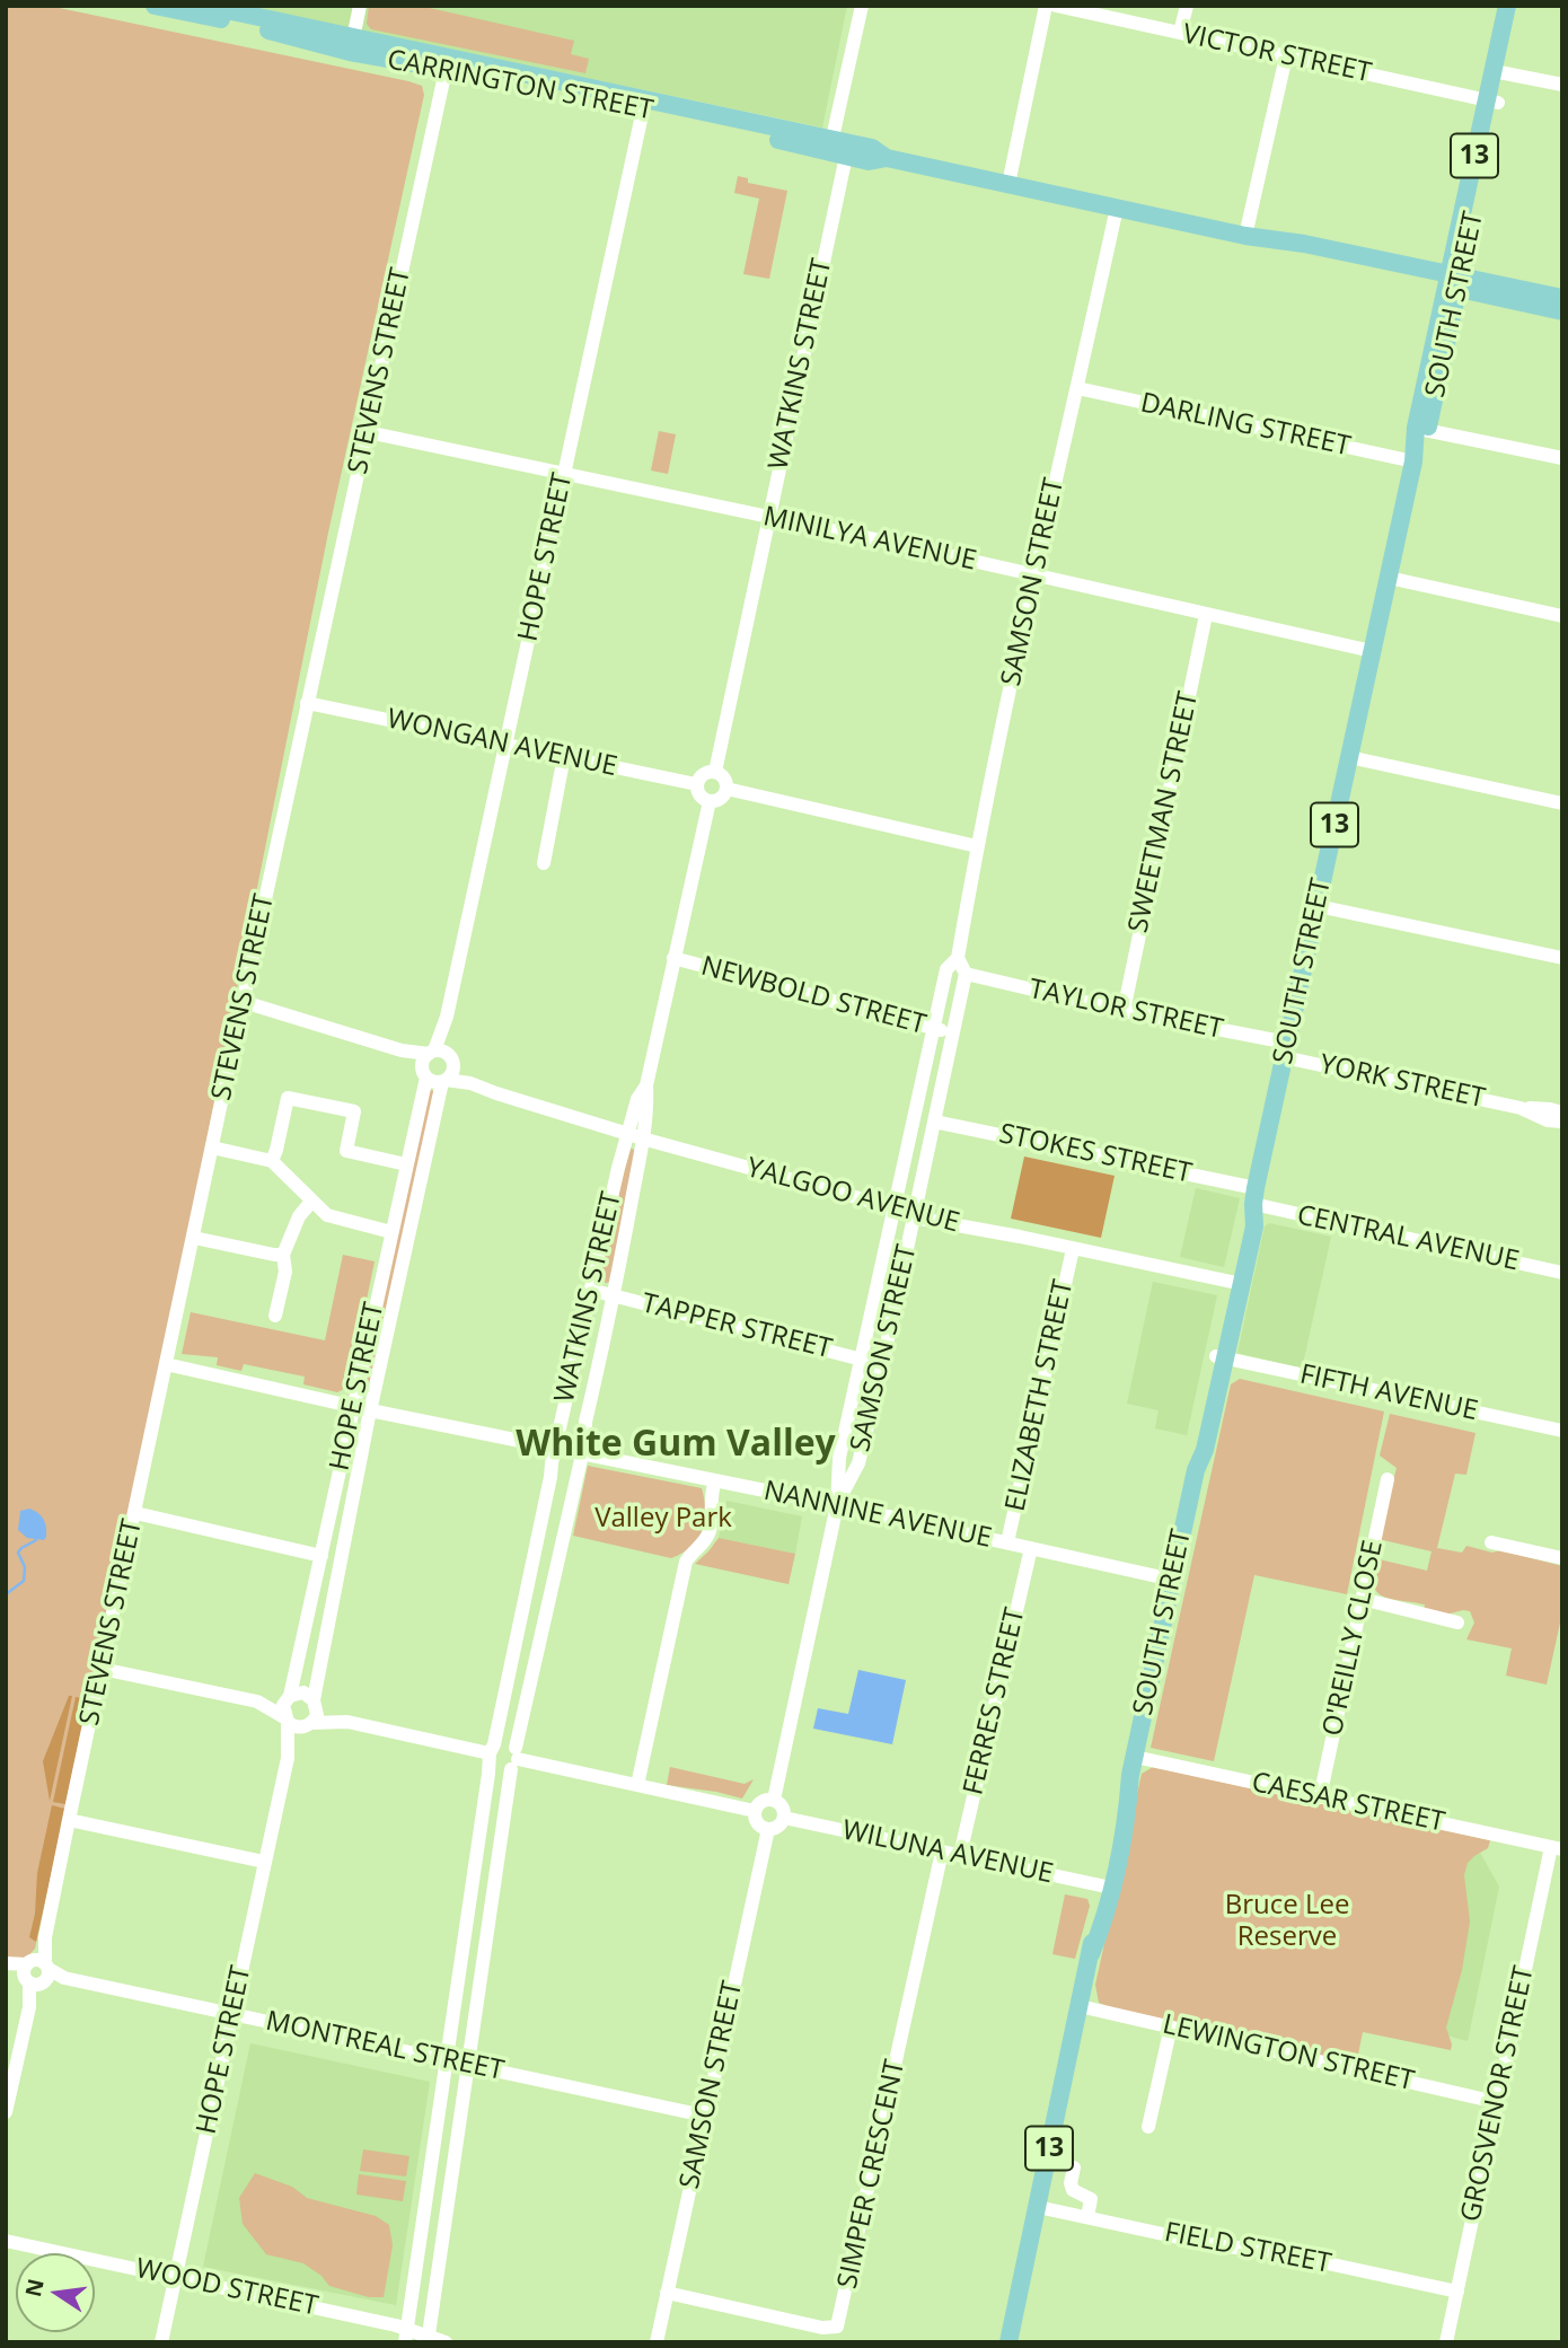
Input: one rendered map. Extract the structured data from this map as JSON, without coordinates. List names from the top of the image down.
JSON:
{
  "streets": {
    "main road": ["CARRINGTON STREET", "13", "SOUTH STREET"],
    "street": [
      "VICTOR STREET",
      "WATKINS STREET",
      "STEVENS STREET",
      "DARLING STREET",
      "MINILYA AVENUE",
      "HOPE STREET",
      "SAMSON STREET",
      "WONGAN AVENUE",
      "SWEETMAN STREET",
      "NEWBOLD STREET",
      "TAYLOR STREET",
      "YORK STREET",
      "STOKES STREET",
      "YALGOO AVENUE",
      "CENTRAL AVENUE",
      "TAPPER STREET",
      "FIFTH AVENUE",
      "ELIZABETH STREET",
      "NANNINE AVENUE",
      "O'REILLY CLOSE",
      "FERRES STREET",
      "CAESAR STREET",
      "WILUNA AVENUE",
      "MONTREAL STREET",
      "LEWINGTON STREET",
      "GROSVENOR STREET",
      "SIMPER CRESCENT",
      "FIELD STREET",
      "WOOD STREET"
    ]
  },
  "crossings": [
    ["VICTOR STREET", "SOUTH STREET"],
    ["CARRINGTON STREET", "SOUTH STREET"],
    ["CARRINGTON STREET", "WATKINS STREET"],
    ["CARRINGTON STREET", "STEVENS STREET"],
    ["CARRINGTON STREET", "HOPE STREET"],
    ["CARRINGTON STREET", "SAMSON STREET"],
    ["SOUTH STREET", "DARLING STREET"],
    ["SOUTH STREET", "MINILYA AVENUE"],
    ["SOUTH STREET", "TAYLOR STREET"],
    ["SOUTH STREET", "YORK STREET"],
    ["SOUTH STREET", "STOKES STREET"],
    ["SOUTH STREET", "YALGOO AVENUE"],
    ["SOUTH STREET", "CENTRAL AVENUE"],
    ["SOUTH STREET", "FIFTH AVENUE"],
    ["SOUTH STREET", "NANNINE AVENUE"],
    ["SOUTH STREET", "CAESAR STREET"],
    ["SOUTH STREET", "WILUNA AVENUE"],
    ["SOUTH STREET", "LEWINGTON STREET"],
    ["SOUTH STREET", "FIELD STREET"],
    ["WATKINS STREET", "MINILYA AVENUE"],
    ["WATKINS STREET", "WONGAN AVENUE"],
    ["WATKINS STREET", "NEWBOLD STREET"],
    ["WATKINS STREET", "YALGOO AVENUE"],
    ["WATKINS STREET", "TAPPER STREET"],
    ["WATKINS STREET", "NANNINE AVENUE"],
    ["WATKINS STREET", "MONTREAL STREET"],
    ["WATKINS STREET", "WOOD STREET"],
    ["STEVENS STREET", "MINILYA AVENUE"],
    ["STEVENS STREET", "WONGAN AVENUE"],
    ["STEVENS STREET", "YALGOO AVENUE"],
    ["STEVENS STREET", "NANNINE AVENUE"],
    ["STEVENS STREET", "MONTREAL STREET"],
    ["DARLING STREET", "SAMSON STREET"],
    ["MINILYA AVENUE", "HOPE STREET"],
    ["MINILYA AVENUE", "SAMSON STREET"],
    ["MINILYA AVENUE", "SWEETMAN STREET"],
    ["HOPE STREET", "WONGAN AVENUE"],
    ["HOPE STREET", "YALGOO AVENUE"],
    ["HOPE STREET", "NANNINE AVENUE"],
    ["HOPE STREET", "MONTREAL STREET"],
    ["HOPE STREET", "WOOD STREET"],
    ["SAMSON STREET", "NEWBOLD STREET"],
    ["SAMSON STREET", "TAYLOR STREET"],
    ["SAMSON STREET", "STOKES STREET"],
    ["SAMSON STREET", "YALGOO AVENUE"],
    ["SAMSON STREET", "TAPPER STREET"],
    ["SAMSON STREET", "NANNINE AVENUE"],
    ["SAMSON STREET", "WILUNA AVENUE"],
    ["SAMSON STREET", "MONTREAL STREET"],
    ["SAMSON STREET", "SIMPER CRESCENT"],
    ["SWEETMAN STREET", "TAYLOR STREET"],
    ["TAYLOR STREET", "YORK STREET"],
    ["STOKES STREET", "CENTRAL AVENUE"],
    ["YALGOO AVENUE", "ELIZABETH STREET"],
    ["ELIZABETH STREET", "NANNINE AVENUE"],
    ["NANNINE AVENUE", "FERRES STREET"],
    ["O'REILLY CLOSE", "CAESAR STREET"],
    ["FERRES STREET", "WILUNA AVENUE"],
    ["CAESAR STREET", "GROSVENOR STREET"],
    ["WILUNA AVENUE", "SIMPER CRESCENT"],
    ["LEWINGTON STREET", "GROSVENOR STREET"],
    ["GROSVENOR STREET", "FIELD STREET"]
  ],
  "districts": ["White Gum Valley"],
  "parks": ["Valley Park", "Bruce Lee Reserve"],
  "north": "left"
}
